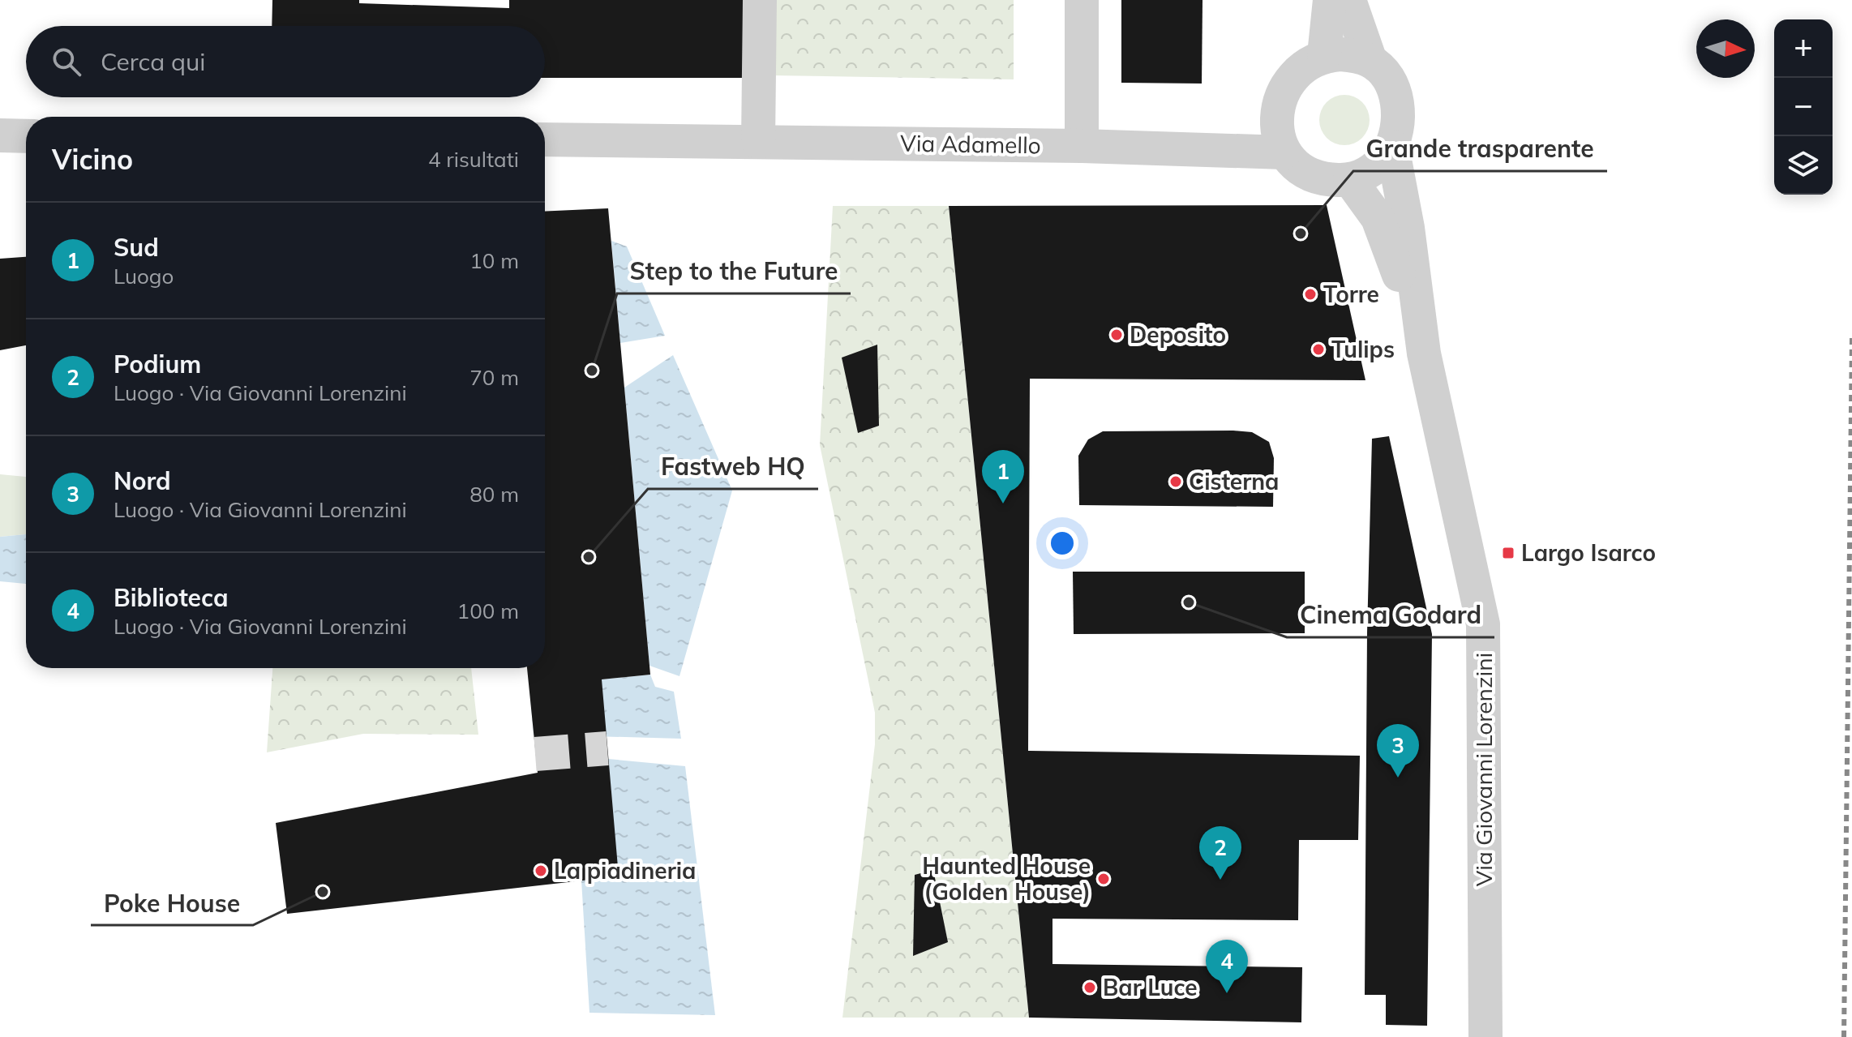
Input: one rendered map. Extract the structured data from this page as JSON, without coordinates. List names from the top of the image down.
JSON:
{
  "streets": {
    "street": ["Via Adamello", "Via Giovanni Lorenzini"]
  },
  "places": {
    "other": [
      "Grande trasparente",
      "Torre",
      "Deposito",
      "Tulips",
      "Step to the Future",
      "Cisterna",
      "Fastweb HQ",
      "Cinema Godard",
      "La piadineria",
      "Haunted House (Golden House)",
      "Poke House",
      "Bar Luce"
    ],
    "transit": ["Largo Isarco"]
  },
  "north": "right",
  "page": {
    "map_buttons": ["+", "−"],
    "search": "Cerca qui",
    "heading": ["Vicino", "4 risultati"],
    "list": [
      {
        "mark": "1",
        "name": "Sud",
        "note": "Luogo",
        "value": "10 m"
      },
      {
        "mark": "2",
        "name": "Podium",
        "note": "Luogo · Via Giovanni Lorenzini",
        "value": "70 m"
      },
      {
        "mark": "3",
        "name": "Nord",
        "note": "Luogo · Via Giovanni Lorenzini",
        "value": "80 m"
      },
      {
        "mark": "4",
        "name": "Biblioteca",
        "note": "Luogo · Via Giovanni Lorenzini",
        "value": "100 m"
      }
    ],
    "pins": [
      "1",
      "3",
      "2",
      "4"
    ]
  }
}
